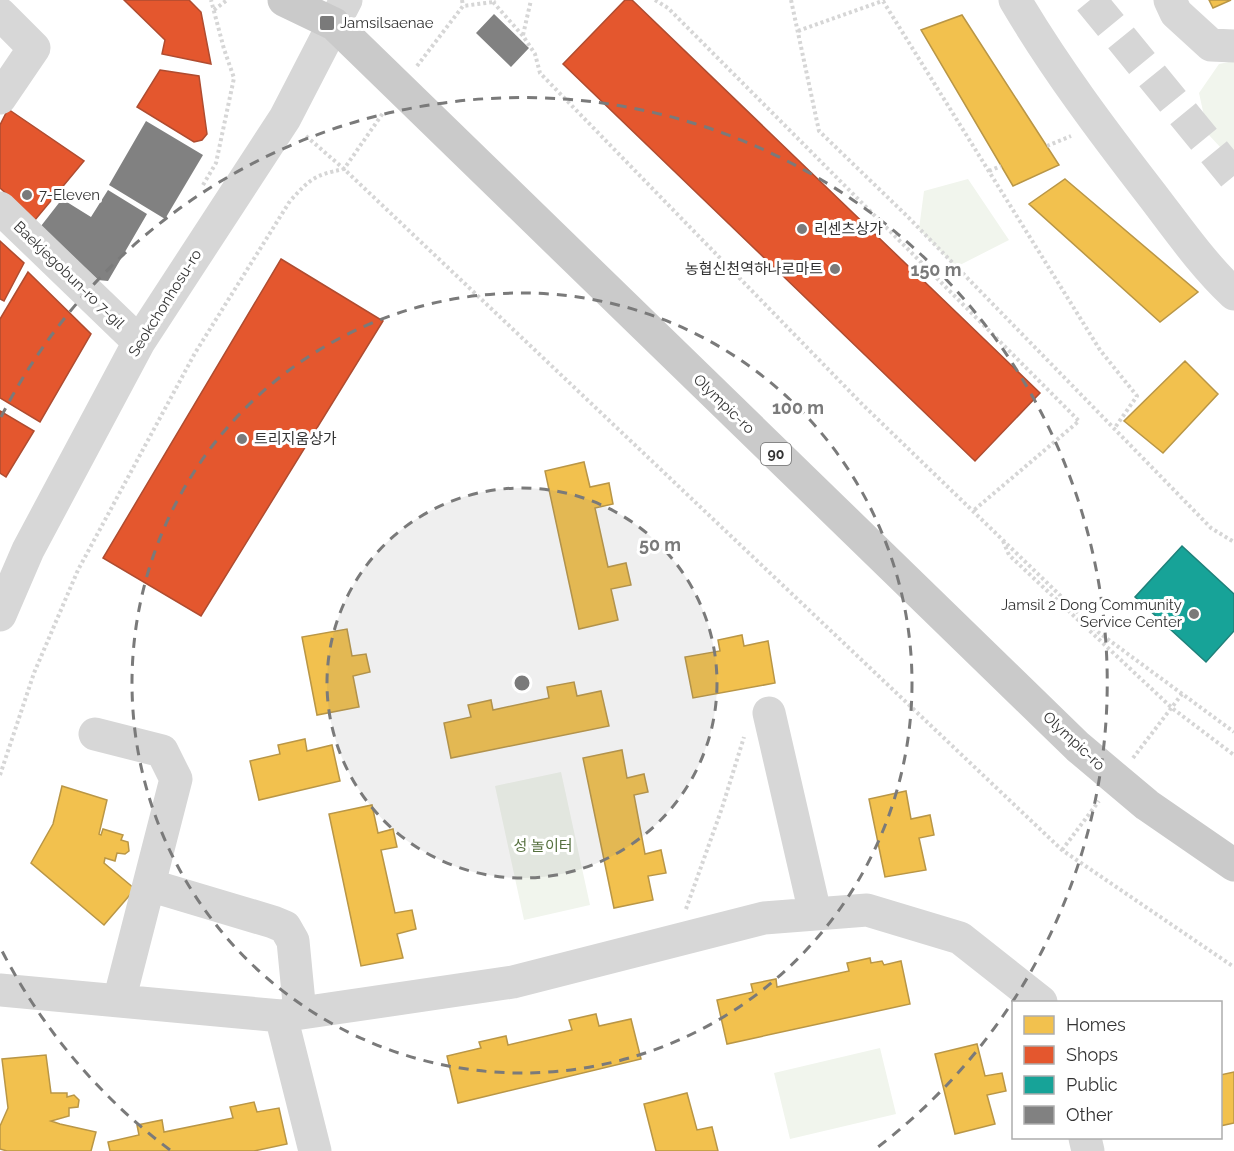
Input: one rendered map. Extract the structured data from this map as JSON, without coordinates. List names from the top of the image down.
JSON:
{
  "streets": {
    "main road": ["Olympic-ro", "90"],
    "street": ["Baekjegobun-ro 7-gil", "Seokchonhosu-ro"]
  },
  "crossings": [
    ["Baekjegobun-ro 7-gil", "Seokchonhosu-ro"],
    ["Seokchonhosu-ro", "Olympic-ro"]
  ],
  "parks": ["성 놀이터"],
  "places": {
    "transit": ["Jamsilsaenae"],
    "other": [
      "7-Eleven",
      "리센츠상가",
      "농협신천역하나로마트",
      "트리지움상가",
      "Jamsil 2 Dong Community Service Center"
    ]
  },
  "legend": [
    "Homes",
    "Shops",
    "Public",
    "Other"
  ],
  "rings": ["150 m", "100 m", "50 m"]
}
